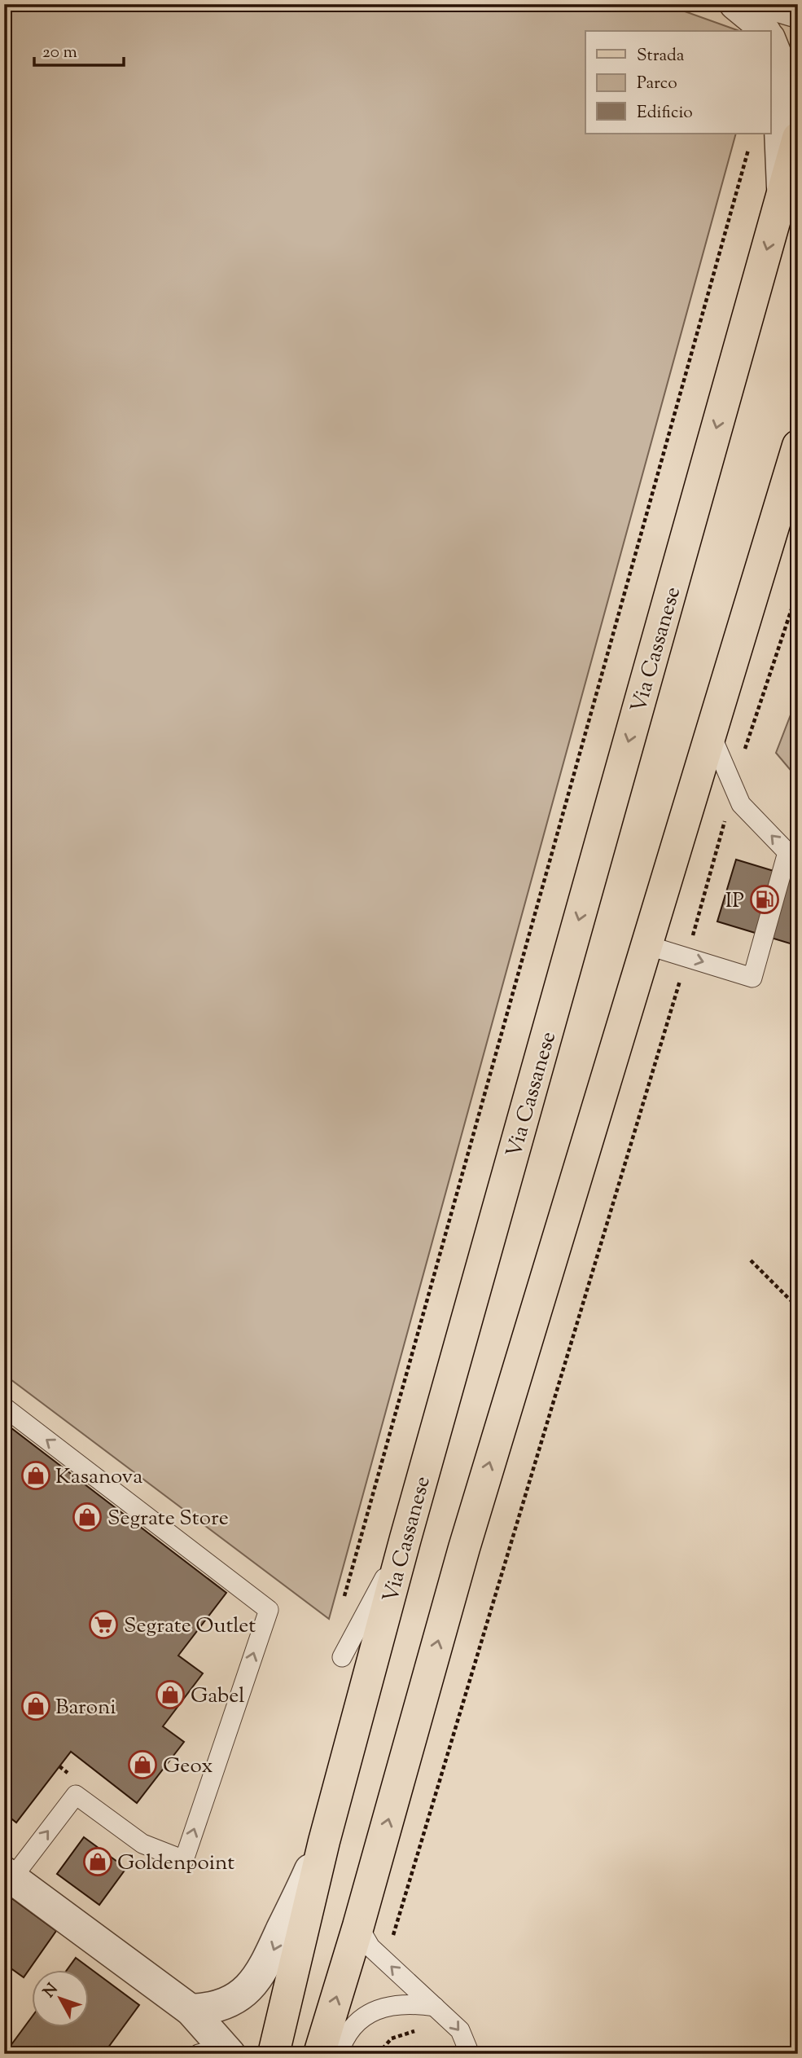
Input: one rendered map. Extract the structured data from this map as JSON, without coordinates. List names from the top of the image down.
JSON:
{
  "streets": {
    "main road": ["Via Cassanese"]
  },
  "places": {
    "fuel station": ["IP"],
    "shop": [
      "Kasanova",
      "Segrate Store",
      "Gabel",
      "Baroni",
      "Geox",
      "Goldenpoint"
    ],
    "supermarket": ["Segrate Outlet"]
  },
  "legend": ["Strada", "Parco", "Edificio"],
  "scale_bar": "20 m",
  "north": "top left"
}
